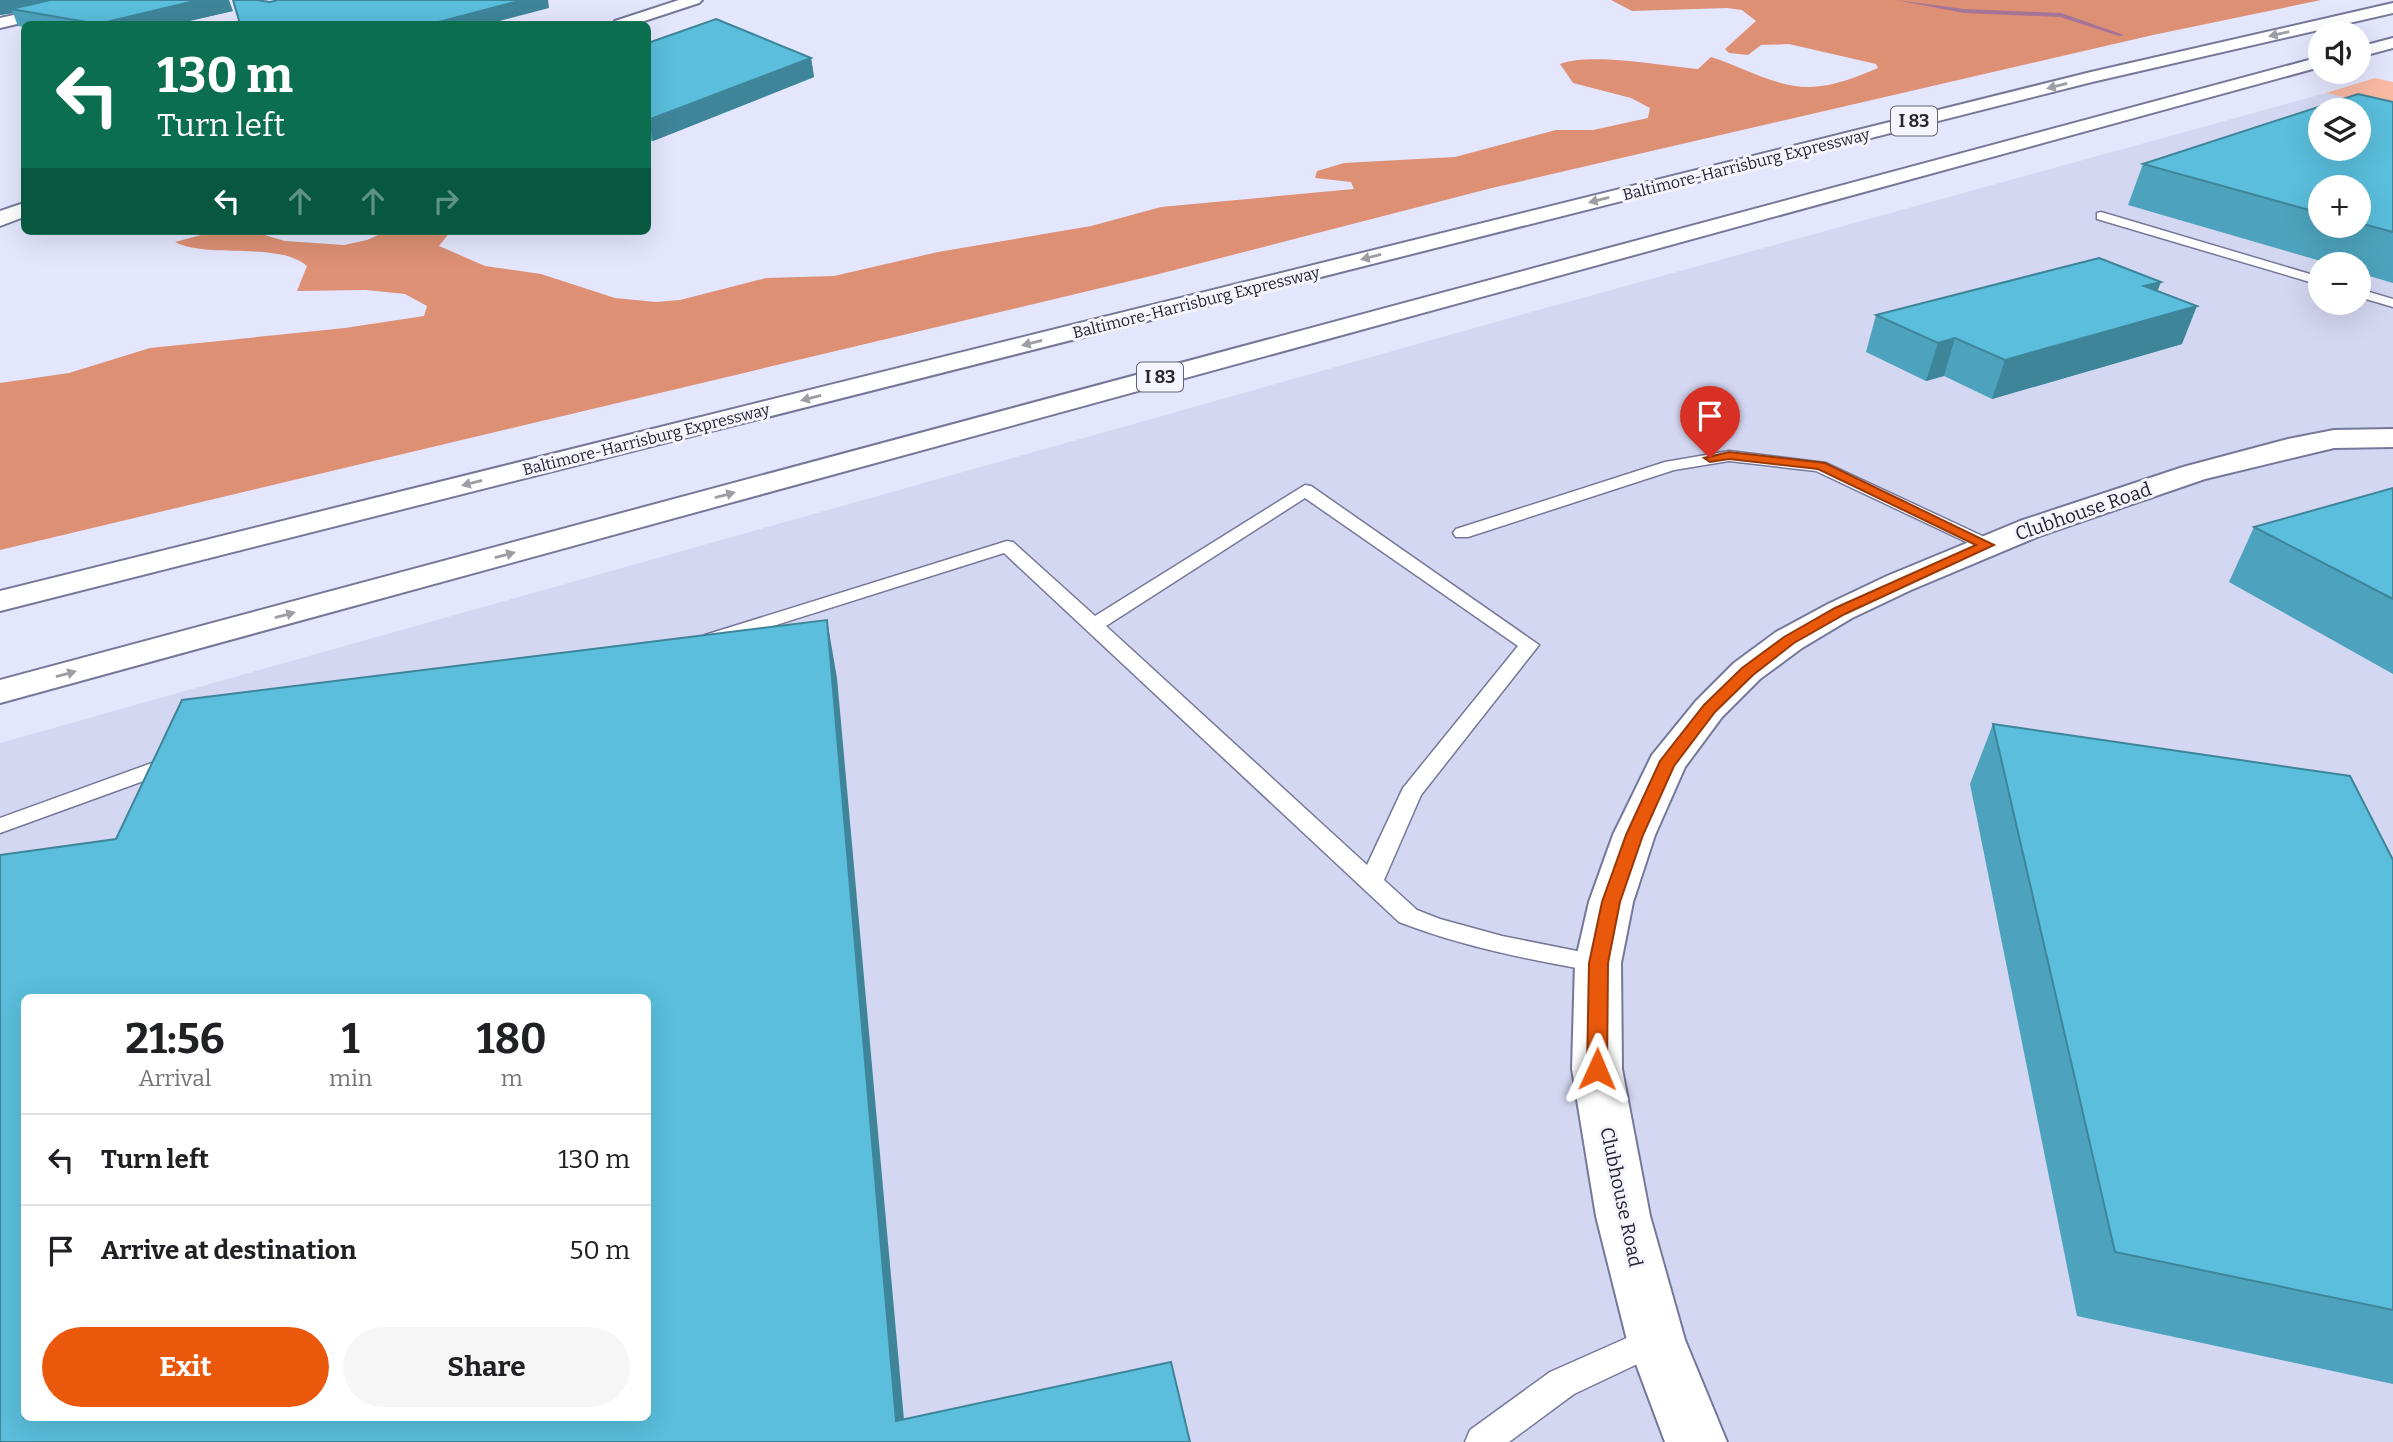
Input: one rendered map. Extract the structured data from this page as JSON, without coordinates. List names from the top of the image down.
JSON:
{
  "streets": {
    "main road": ["I 83", "Baltimore-Harrisburg Expressway", "Clubhouse Road"]
  },
  "page": {
    "map_buttons": ["+", "−"],
    "turn": ["130 m", "Turn left"],
    "eta": [
      "21:56",
      "Arrival",
      "1",
      "min",
      "180",
      "m"
    ],
    "list": [
      {
        "name": "Turn left",
        "value": "130 m"
      },
      {
        "name": "Arrive at destination",
        "value": "50 m"
      }
    ],
    "buttons": ["Exit", "Share"]
  }
}
